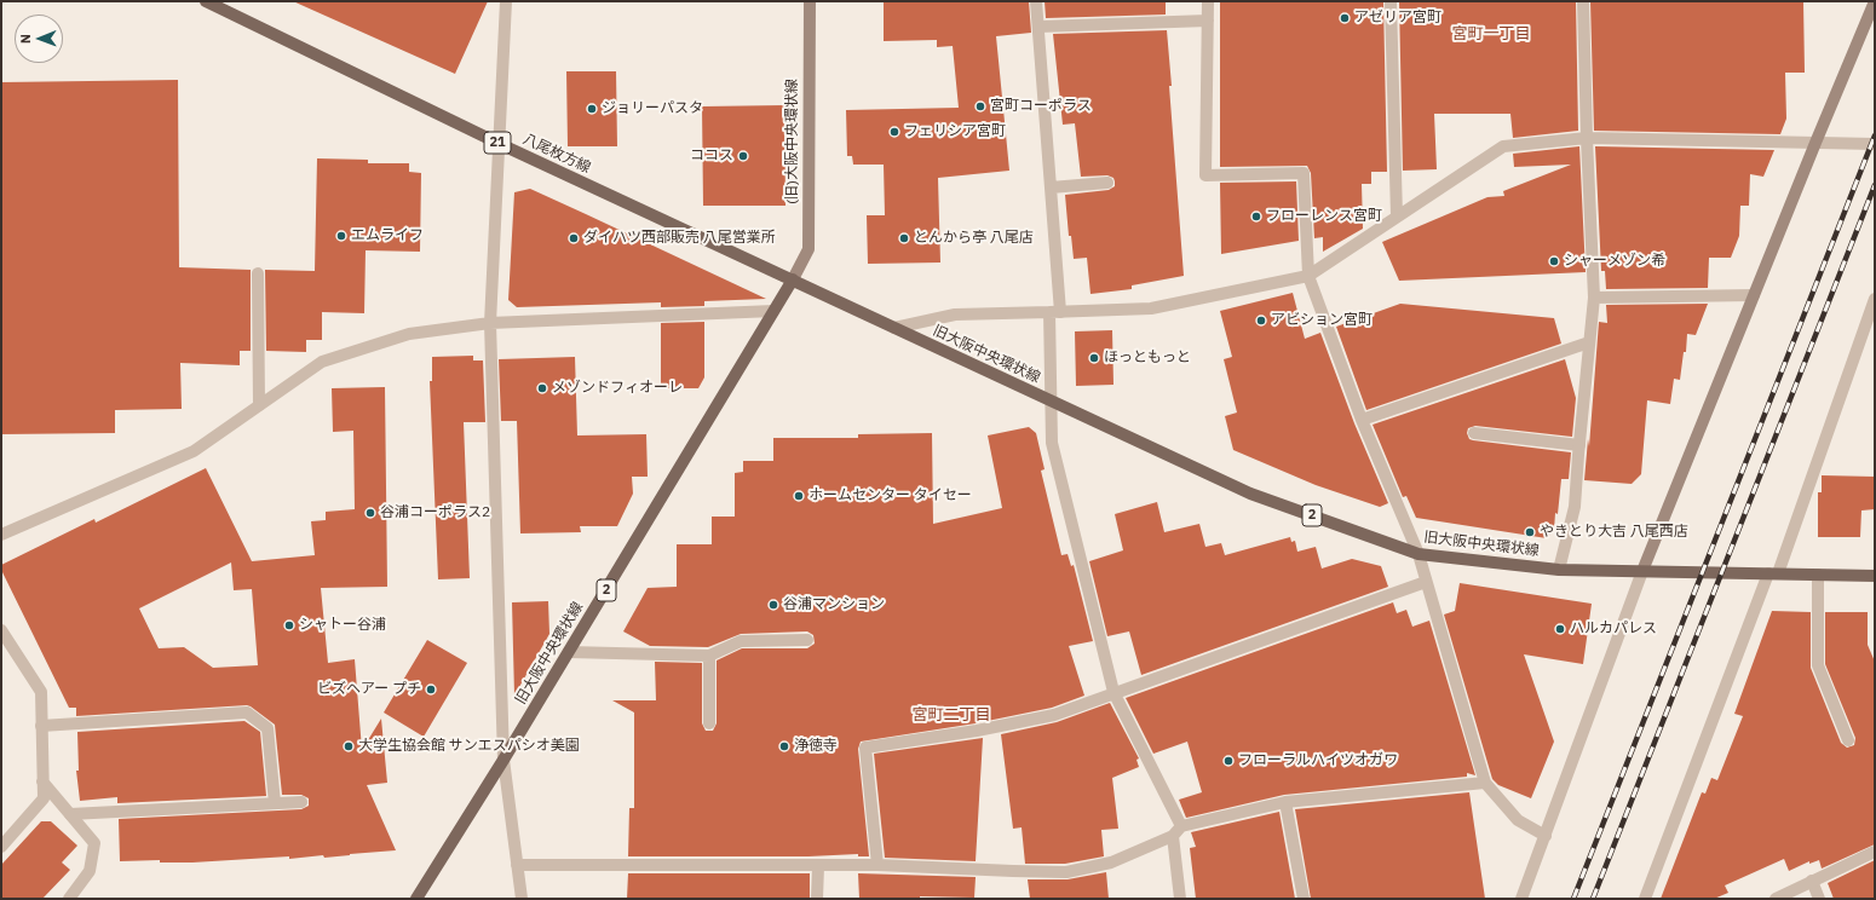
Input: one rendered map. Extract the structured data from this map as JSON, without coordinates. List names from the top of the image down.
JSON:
{
  "streets": {
    "main road": [
      "21",
      "八尾枚方線",
      "旧大阪中央環状線",
      "2"
    ],
    "street": ["(旧)大阪中央環状線"]
  },
  "crossings": [
    ["(旧)大阪中央環状線", "八尾枚方線"],
    ["(旧)大阪中央環状線", "旧大阪中央環状線"],
    ["八尾枚方線", "旧大阪中央環状線"]
  ],
  "districts": ["宮町一丁目", "宮町二丁目"],
  "places": [
    "アゼリア宮町",
    "宮町コーポラス",
    "ジョリーパスタ",
    "フェリシア宮町",
    "ココス",
    "フローレンス宮町",
    "エムライフ",
    "ダイハツ西部販売 八尾営業所",
    "とんから亭 八尾店",
    "シャーメゾン希",
    "アビション宮町",
    "ほっともっと",
    "メゾンドフィオーレ",
    "ホームセンター タイセー",
    "谷浦コーポラス2",
    "やきとり大吉 八尾西店",
    "谷浦マンション",
    "シャトー谷浦",
    "ハルカパレス",
    "ビズヘアー プチ",
    "大学生協会館 サンエスパシオ美園",
    "浄徳寺",
    "フローラルハイツオガワ"
  ],
  "north": "left"
}
